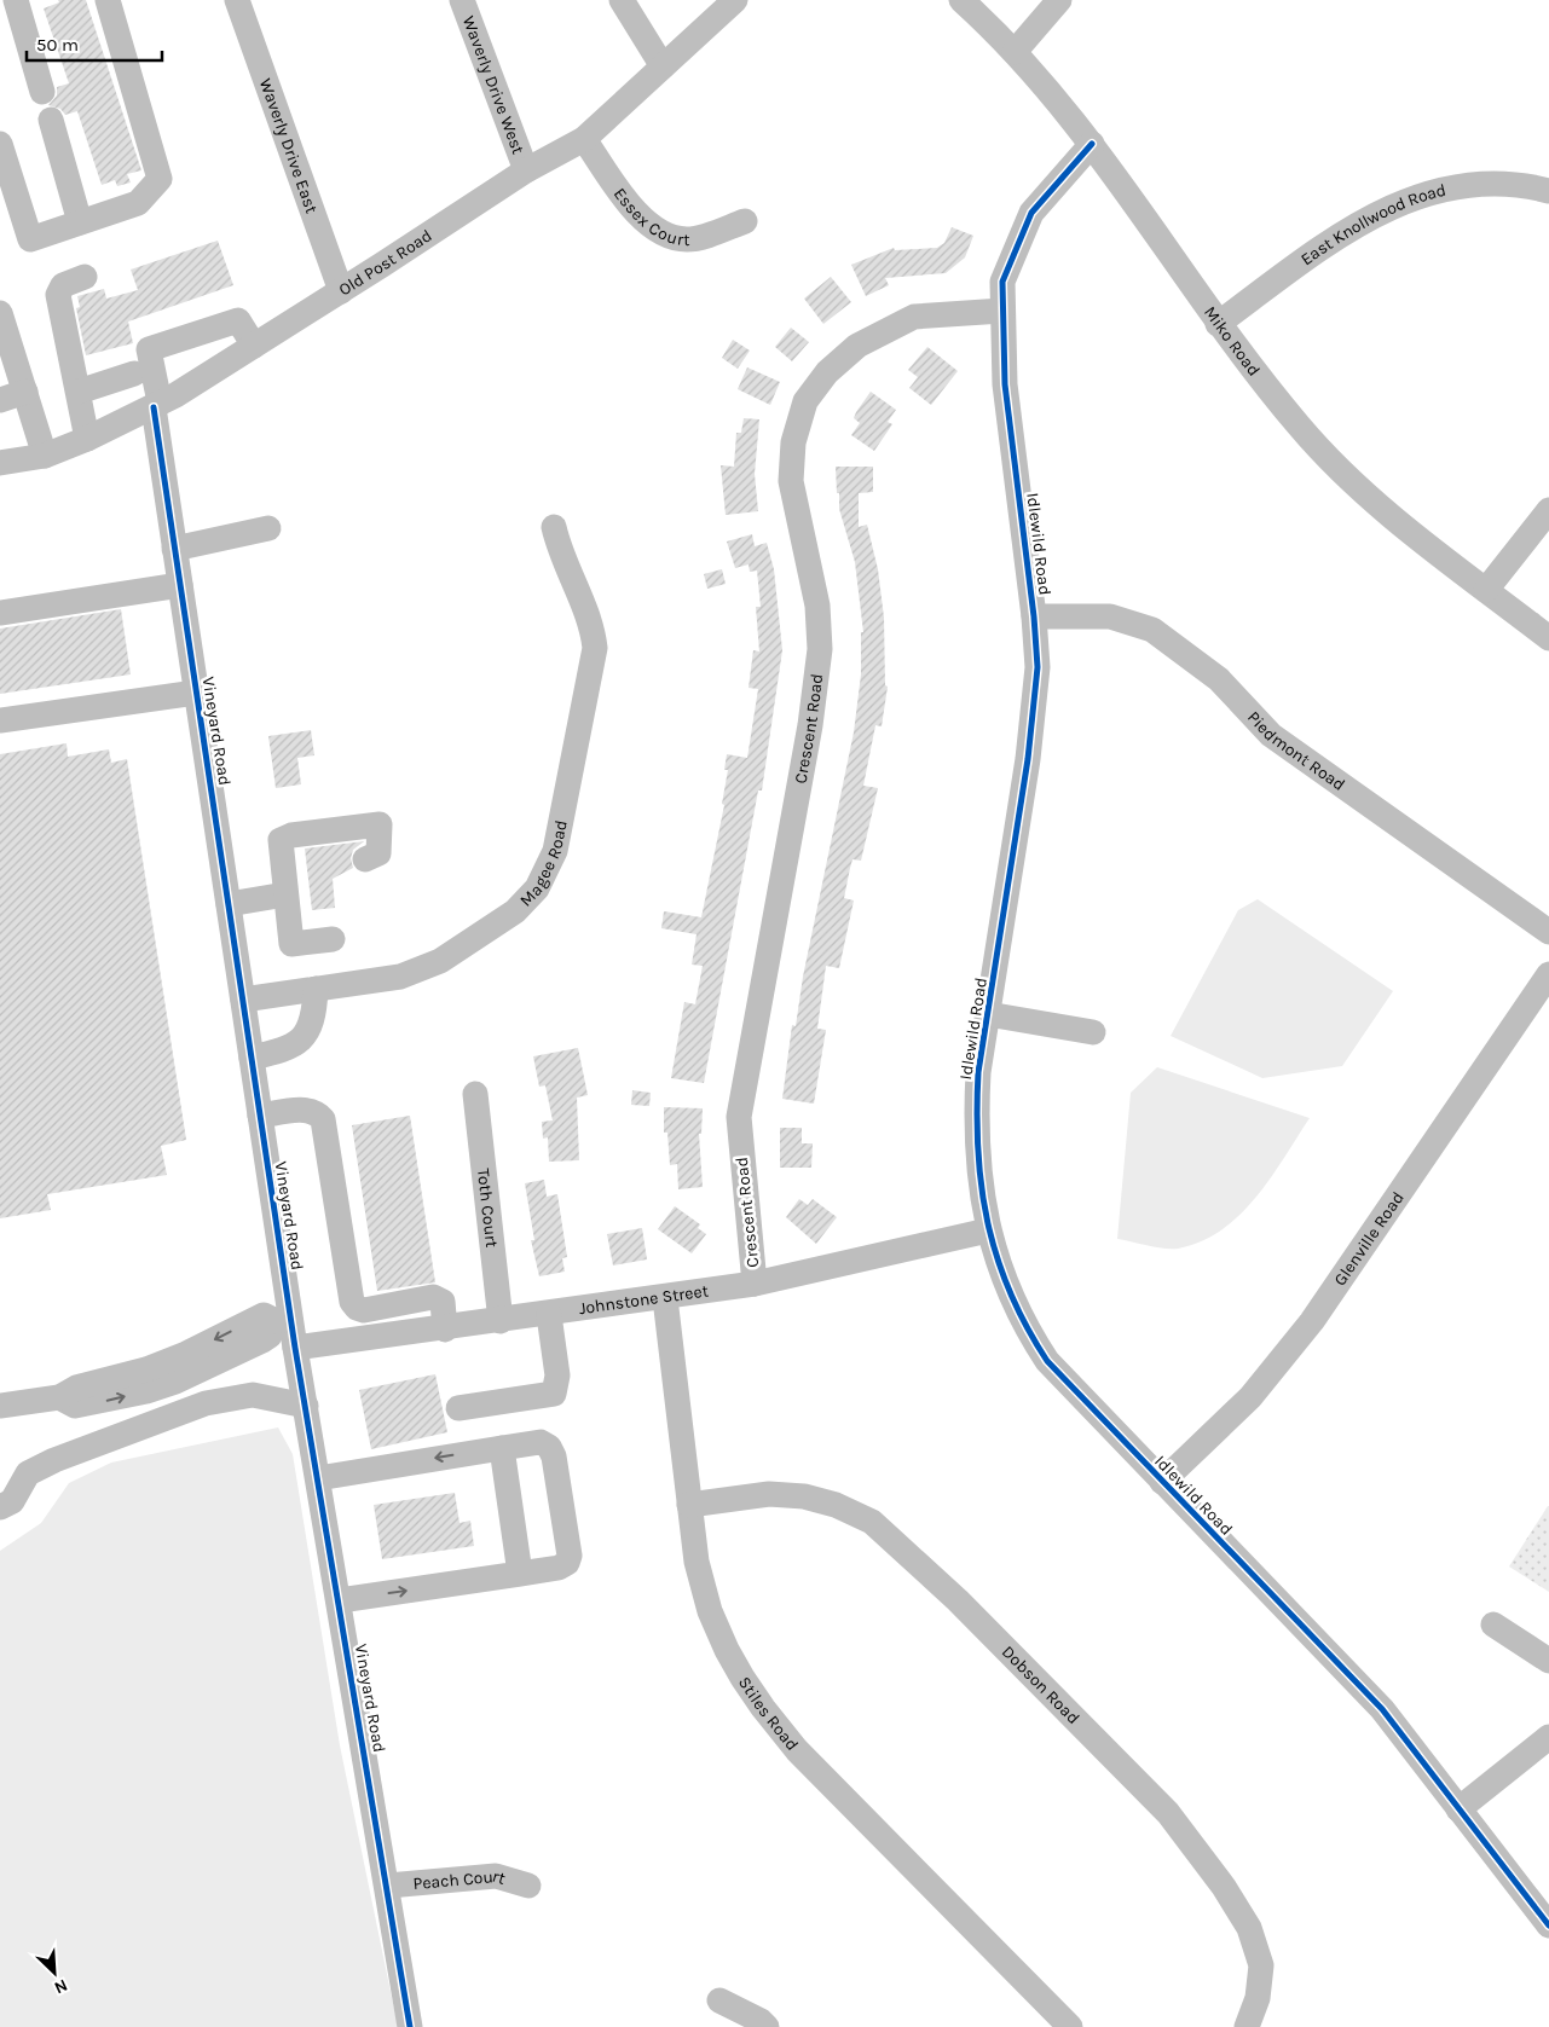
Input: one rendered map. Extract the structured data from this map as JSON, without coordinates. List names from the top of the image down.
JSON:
{
  "streets": {
    "street": [
      "Waverly Drive West",
      "Waverly Drive East",
      "Essex Court",
      "East Knollwood Road",
      "Old Post Road",
      "Miko Road",
      "Idlewild Road",
      "Crescent Road",
      "Vineyard Road",
      "Piedmont Road",
      "Magee Road",
      "Toth Court",
      "Glenville Road",
      "Johnstone Street",
      "Dobson Road",
      "Stiles Road",
      "Peach Court"
    ]
  },
  "crossings": [
    ["Waverly Drive West", "Old Post Road"],
    ["Waverly Drive East", "Old Post Road"],
    ["Essex Court", "Old Post Road"],
    ["East Knollwood Road", "Miko Road"],
    ["Old Post Road", "Vineyard Road"],
    ["Miko Road", "Idlewild Road"],
    ["Idlewild Road", "Crescent Road"],
    ["Idlewild Road", "Piedmont Road"],
    ["Idlewild Road", "Glenville Road"],
    ["Idlewild Road", "Johnstone Street"],
    ["Crescent Road", "Johnstone Street"],
    ["Vineyard Road", "Magee Road"],
    ["Vineyard Road", "Johnstone Street"],
    ["Vineyard Road", "Peach Court"],
    ["Toth Court", "Johnstone Street"],
    ["Johnstone Street", "Stiles Road"],
    ["Dobson Road", "Stiles Road"]
  ],
  "scale_bar": "50 m",
  "north": "bottom right"
}
